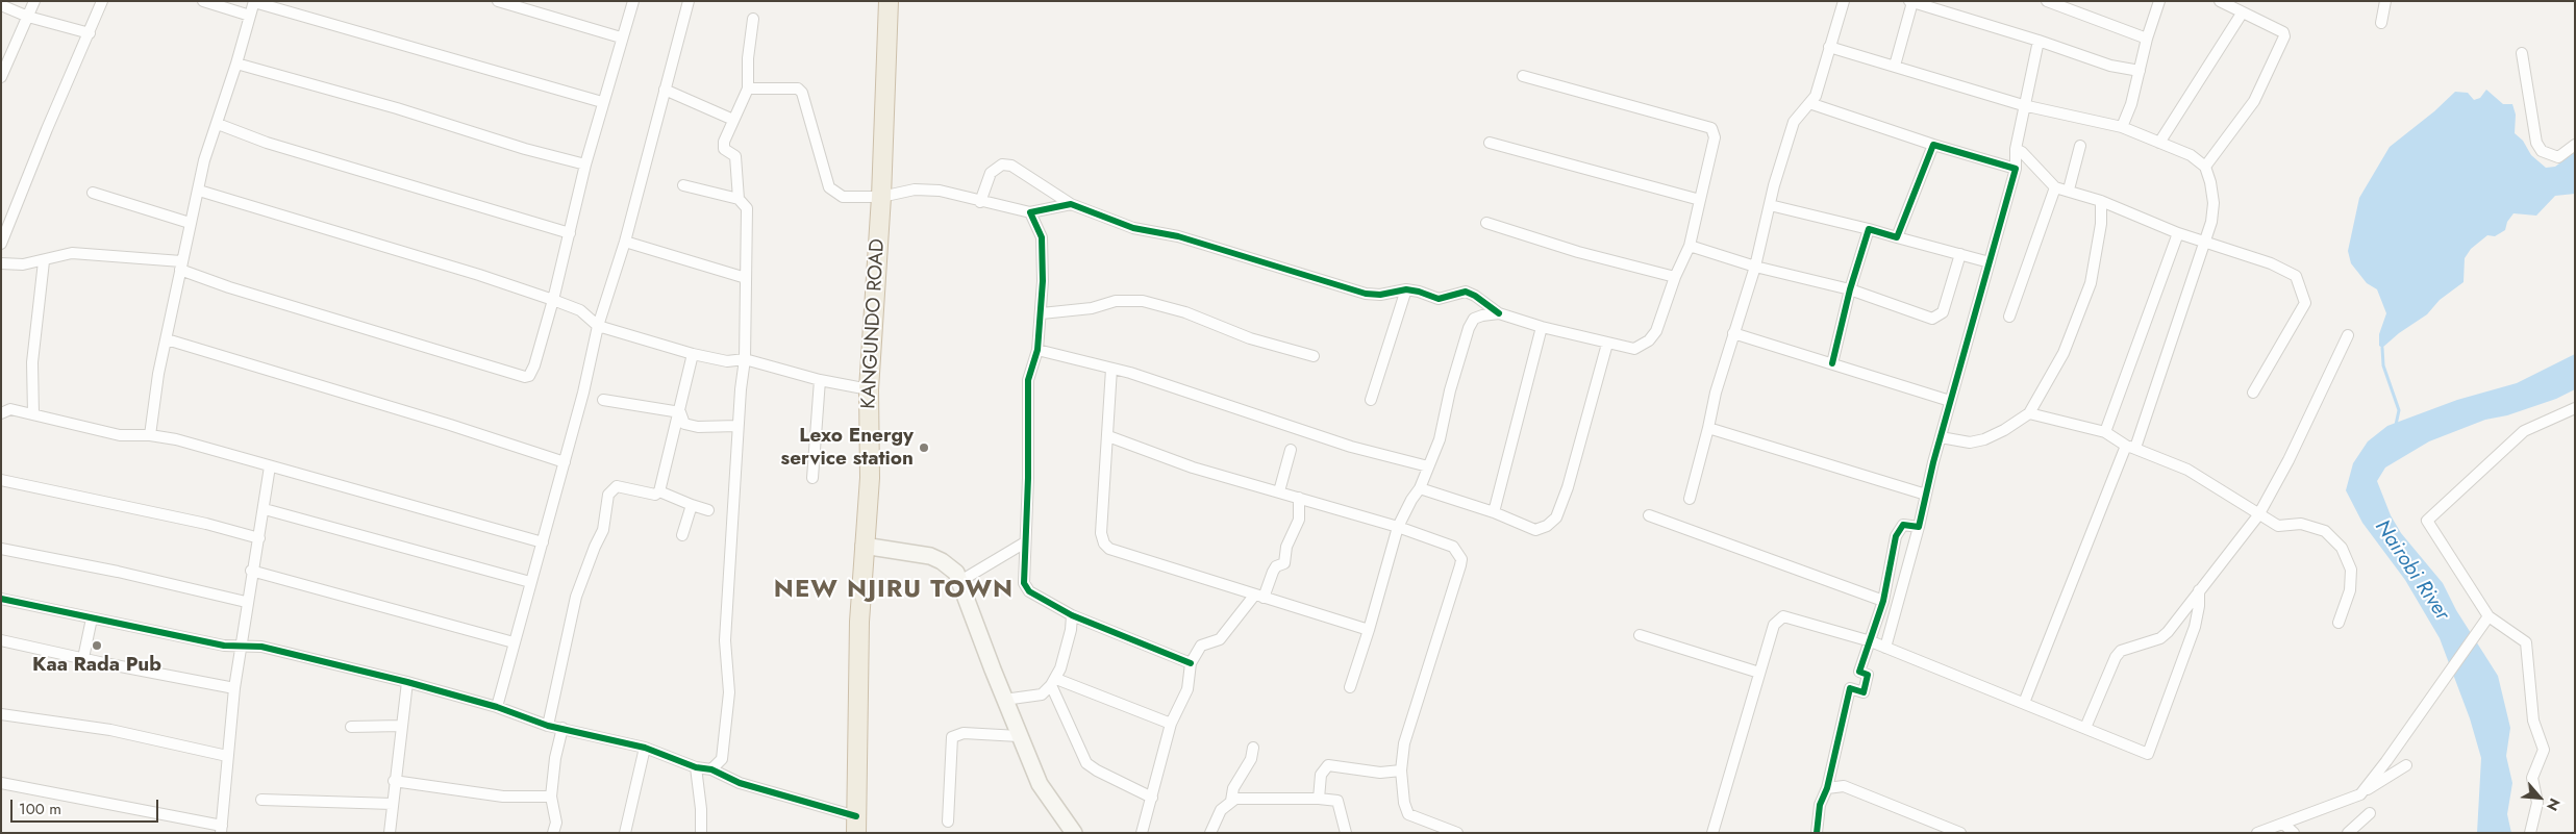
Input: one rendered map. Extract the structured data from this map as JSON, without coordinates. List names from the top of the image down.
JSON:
{
  "streets": {
    "highway": ["KANGUNDO ROAD"]
  },
  "districts": ["NEW NJIRU TOWN"],
  "water": ["Nairobi River"],
  "places": ["Lexo Energy service station", "Kaa Rada Pub"],
  "scale_bar": "100 m",
  "north": "bottom right"
}
